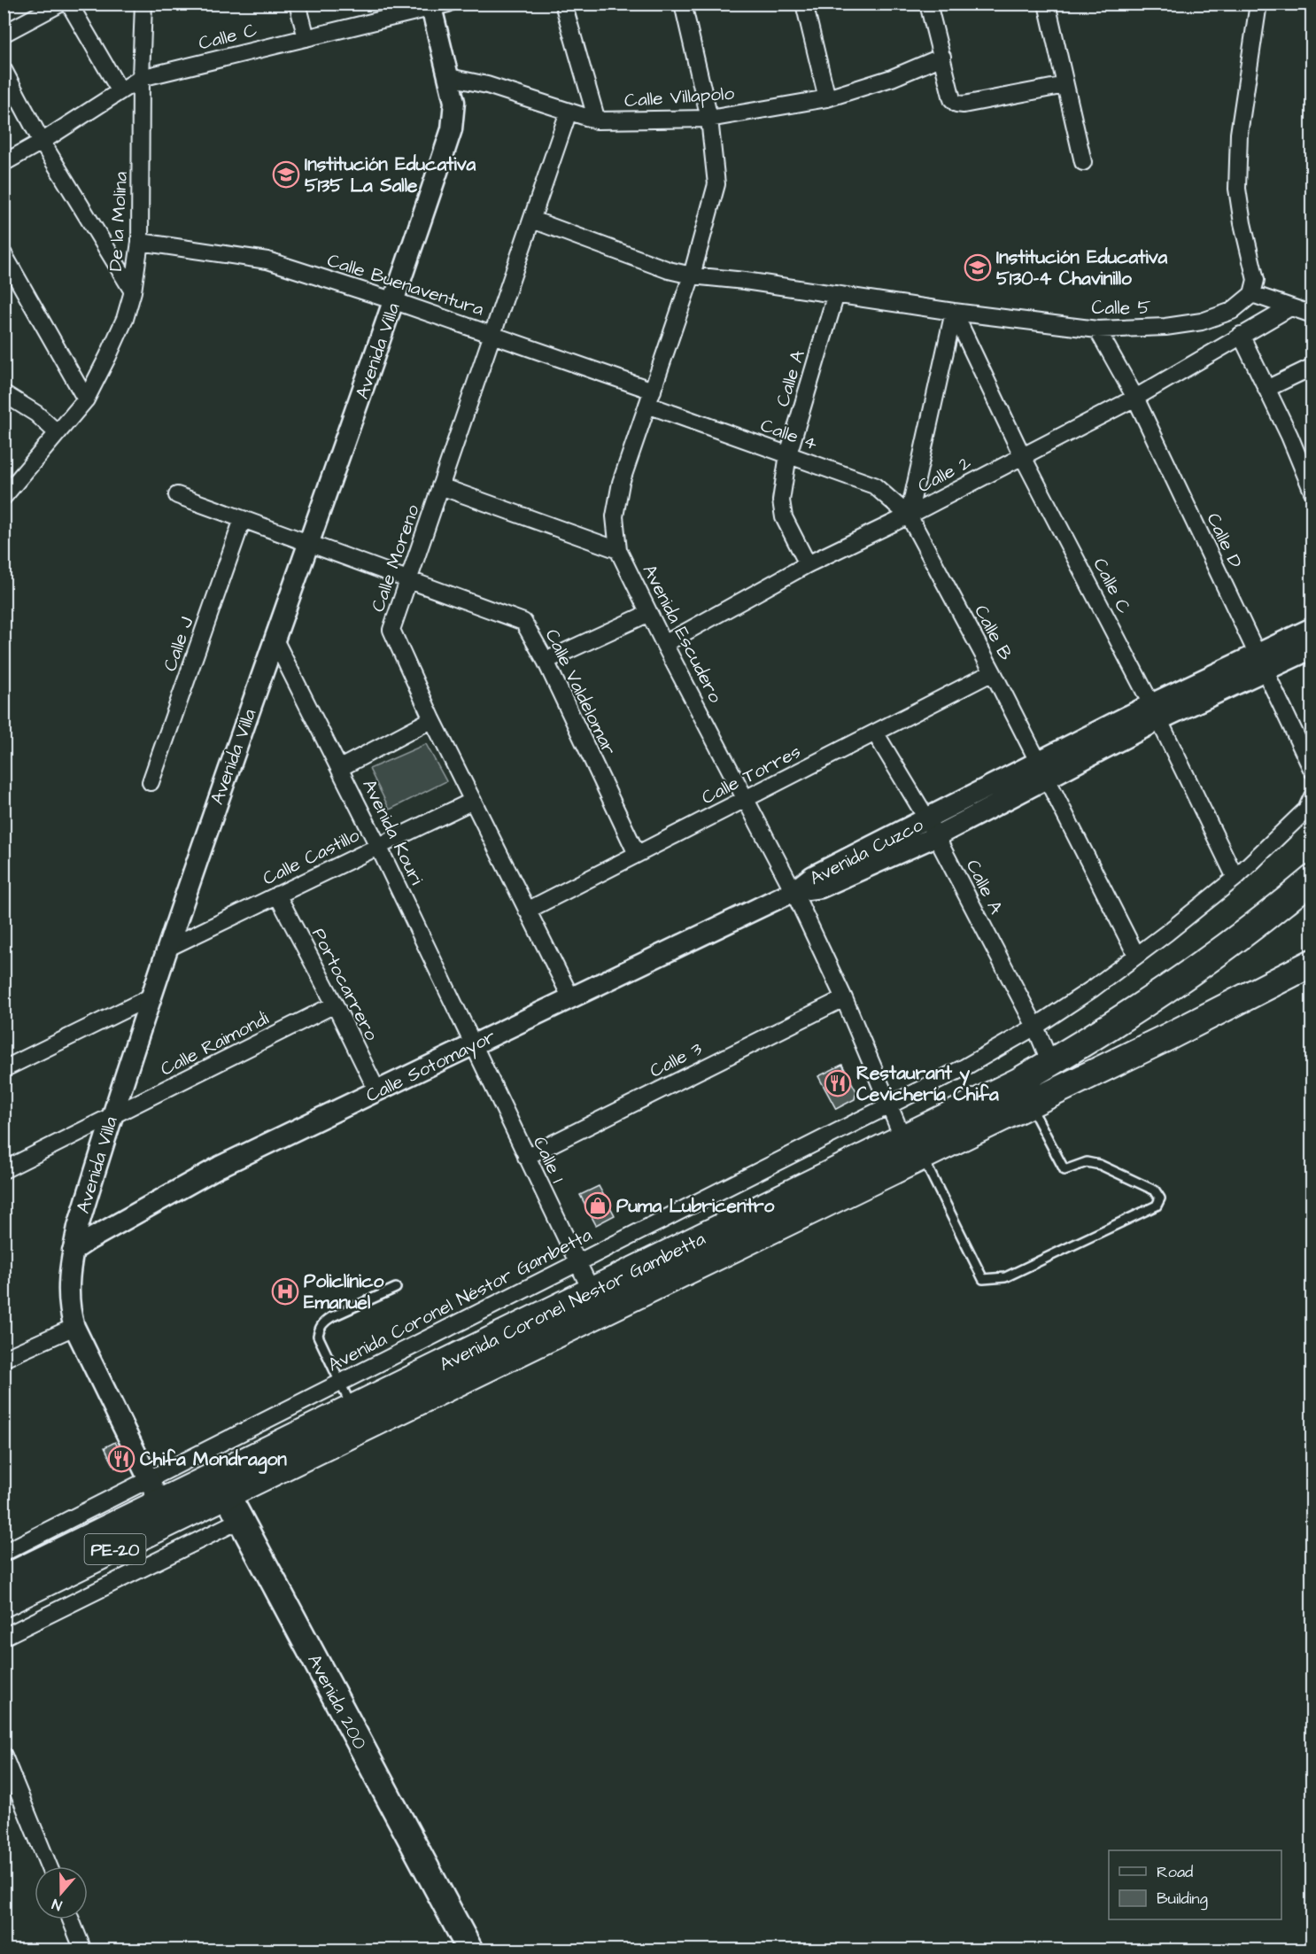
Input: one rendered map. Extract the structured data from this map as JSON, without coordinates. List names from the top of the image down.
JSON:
{
  "streets": {
    "highway": ["Avenida Coronel Nestor Gambetta", "PE-20"],
    "main road": ["Avenida 200"],
    "street": [
      "Calle C",
      "Calle Villapolo",
      "De la Molina",
      "Calle Buenaventura",
      "Calle 5",
      "Avenida Villa",
      "Calle A",
      "Calle 4",
      "Calle 2",
      "Calle D",
      "Calle Moreno",
      "Calle B",
      "Avenida Escudero",
      "Calle J",
      "Calle Valdelomar",
      "Calle Torres",
      "Avenida Kouri",
      "Avenida Cuzco",
      "Calle Castillo",
      "Portocarrero",
      "Calle Raimondi",
      "Calle 3",
      "Calle Sotomayor",
      "Calle 1",
      "Avenida Coronel Néstor Gambetta"
    ]
  },
  "crossings": [
    ["Calle C", "De la Molina"],
    ["Calle C", "Calle 5"],
    ["Calle C", "Avenida Villa"],
    ["Calle C", "Calle 2"],
    ["Calle C", "Avenida Cuzco"],
    ["Calle C", "Avenida Coronel Néstor Gambetta"],
    ["Calle Villapolo", "Avenida Villa"],
    ["Calle Villapolo", "Calle Moreno"],
    ["Calle Villapolo", "Avenida Escudero"],
    ["De la Molina", "Calle Buenaventura"],
    ["Calle Buenaventura", "Avenida Villa"],
    ["Calle Buenaventura", "Calle 4"],
    ["Calle Buenaventura", "Calle Moreno"],
    ["Calle Buenaventura", "Avenida Escudero"],
    ["Calle 5", "Calle A"],
    ["Calle 5", "Calle D"],
    ["Calle 5", "Calle Moreno"],
    ["Calle 5", "Avenida Escudero"],
    ["Avenida Villa", "Calle Valdelomar"],
    ["Avenida Villa", "Avenida Kouri"],
    ["Avenida Villa", "Calle Castillo"],
    ["Avenida Villa", "Calle Raimondi"],
    ["Avenida Villa", "Calle Sotomayor"],
    ["Avenida Villa", "Avenida Coronel Néstor Gambetta"],
    ["Avenida Villa", "Avenida Coronel Nestor Gambetta"],
    ["Calle A", "Calle 4"],
    ["Calle A", "Calle 2"],
    ["Calle A", "Calle Torres"],
    ["Calle A", "Avenida Cuzco"],
    ["Calle A", "Avenida Coronel Néstor Gambetta"],
    ["Calle A", "Avenida Coronel Nestor Gambetta"],
    ["Calle 4", "Calle 2"],
    ["Calle 4", "Calle B"],
    ["Calle 4", "Avenida Escudero"],
    ["Calle 2", "Calle D"],
    ["Calle 2", "Calle B"],
    ["Calle 2", "Avenida Escudero"],
    ["Calle D", "Avenida Cuzco"],
    ["Calle Moreno", "Calle Valdelomar"],
    ["Calle Moreno", "Calle Torres"],
    ["Calle Moreno", "Calle Castillo"],
    ["Calle Moreno", "Calle Sotomayor"],
    ["Calle B", "Calle Torres"],
    ["Calle B", "Avenida Cuzco"],
    ["Calle B", "Avenida Coronel Néstor Gambetta"],
    ["Avenida Escudero", "Calle Torres"],
    ["Avenida Escudero", "Avenida Cuzco"],
    ["Avenida Escudero", "Calle 3"],
    ["Avenida Escudero", "Calle Sotomayor"],
    ["Avenida Escudero", "Avenida Coronel Néstor Gambetta"],
    ["Avenida Escudero", "Avenida Coronel Nestor Gambetta"],
    ["Calle J", "Calle Valdelomar"],
    ["Calle Valdelomar", "Calle Torres"],
    ["Avenida Kouri", "Calle Castillo"],
    ["Avenida Kouri", "Calle Sotomayor"],
    ["Avenida Kouri", "Calle 1"],
    ["Avenida Cuzco", "Calle Sotomayor"],
    ["Calle Castillo", "Portocarrero"],
    ["Portocarrero", "Calle Raimondi"],
    ["Portocarrero", "Calle Sotomayor"],
    ["Calle 3", "Calle 1"],
    ["Calle Sotomayor", "Calle 1"],
    ["Calle 1", "Avenida Coronel Néstor Gambetta"],
    ["Calle 1", "Avenida Coronel Nestor Gambetta"],
    ["Avenida Coronel Néstor Gambetta", "Avenida 200"],
    ["Avenida Coronel Nestor Gambetta", "Avenida 200"]
  ],
  "places": {
    "school or university": ["Institución Educativa 5135 La Salle", "Institución Educativa 5130-4 Chavinillo"],
    "restaurant": ["Restaurant y Cevichería Chifa", "Chifa Mondragon"],
    "shop": ["Puma Lubricentro"],
    "hospital": ["Policlínico Emanuel"]
  },
  "legend": ["Road", "Building"],
  "north": "bottom"
}
